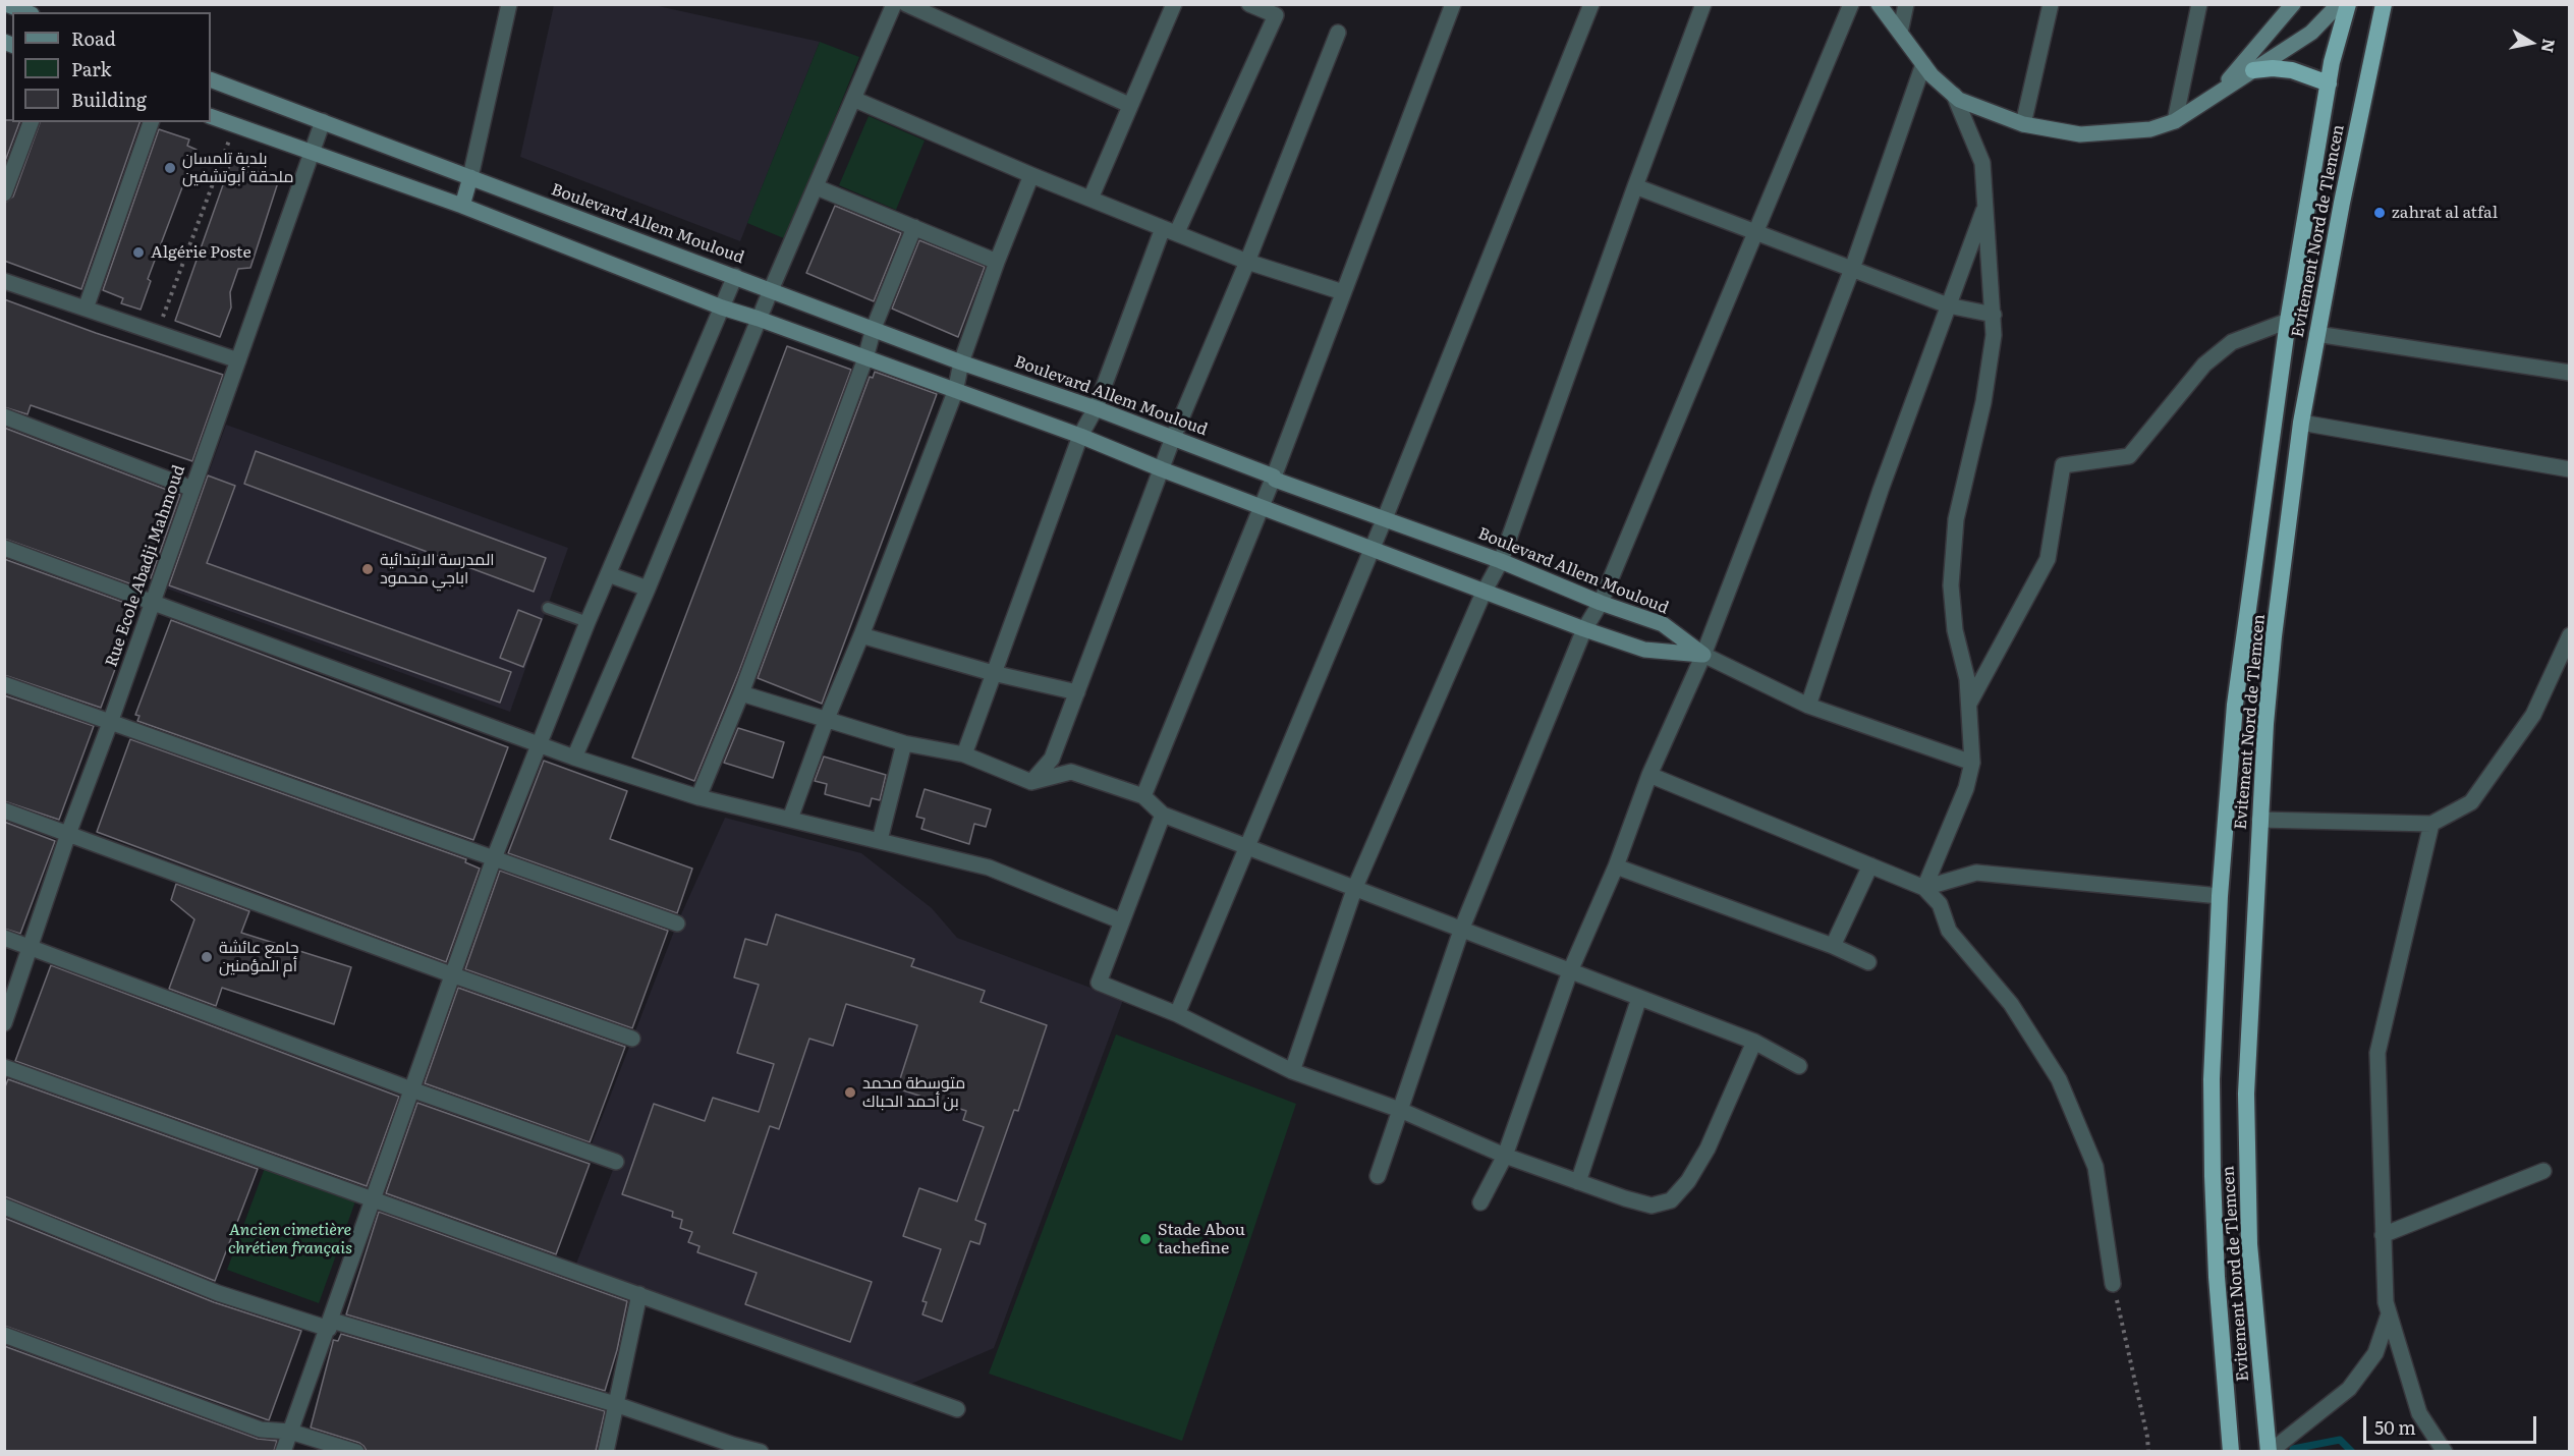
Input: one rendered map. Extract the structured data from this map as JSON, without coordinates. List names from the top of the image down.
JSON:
{
  "streets": {
    "highway": ["Evitement Nord de Tlemcen"],
    "main road": ["Boulevard Allem Mouloud"],
    "street": ["Rue Ecole Abadji Mahmoud"]
  },
  "crossings": [
    ["Boulevard Allem Mouloud", "Rue Ecole Abadji Mahmoud"]
  ],
  "parks": ["Ancien cimetière chrétien français"],
  "places": [
    "بلدية تلمسان ملحقة أبوتشفين",
    "zahrat al atfal",
    "Algérie Poste",
    "المدرسة الابتدائية اباجي محمود",
    "جامع عائشة أم المؤمنين",
    "متوسطة محمد بن أحمد الحباك",
    "Stade Abou tachefine"
  ],
  "legend": ["Road", "Park", "Building"],
  "scale_bar": "50 m",
  "north": "right"
}
